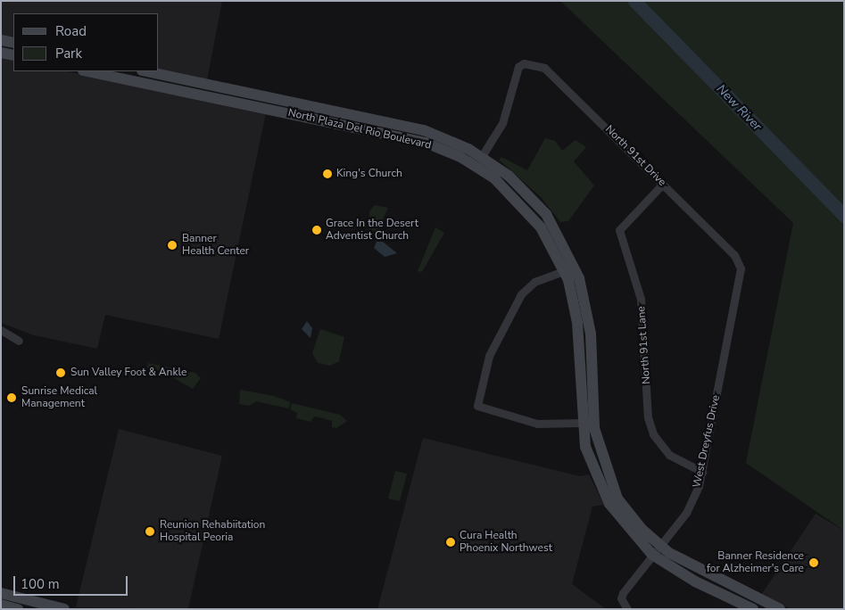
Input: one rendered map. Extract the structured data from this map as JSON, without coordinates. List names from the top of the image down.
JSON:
{
  "streets": {
    "street": [
      "North Plaza Del Rio Boulevard",
      "North 91st Drive",
      "North 91st Lane",
      "West Dreyfus Drive"
    ]
  },
  "crossings": [
    ["North Plaza Del Rio Boulevard", "North 91st Drive"],
    ["North Plaza Del Rio Boulevard", "West Dreyfus Drive"],
    ["North 91st Drive", "North 91st Lane"],
    ["North 91st Drive", "West Dreyfus Drive"],
    ["North 91st Lane", "West Dreyfus Drive"]
  ],
  "water": ["New River"],
  "places": [
    "King's Church",
    "Grace In the Desert Adventist Church",
    "Banner Health Center",
    "Sun Valley Foot & Ankle",
    "Sunrise Medical Management",
    "Reunion Rehabiitation Hospital Peoria",
    "Cura Health Phoenix Northwest",
    "Banner Residence for Alzheimer's Care"
  ],
  "legend": ["Road", "Park"],
  "scale_bar": "100 m"
}
